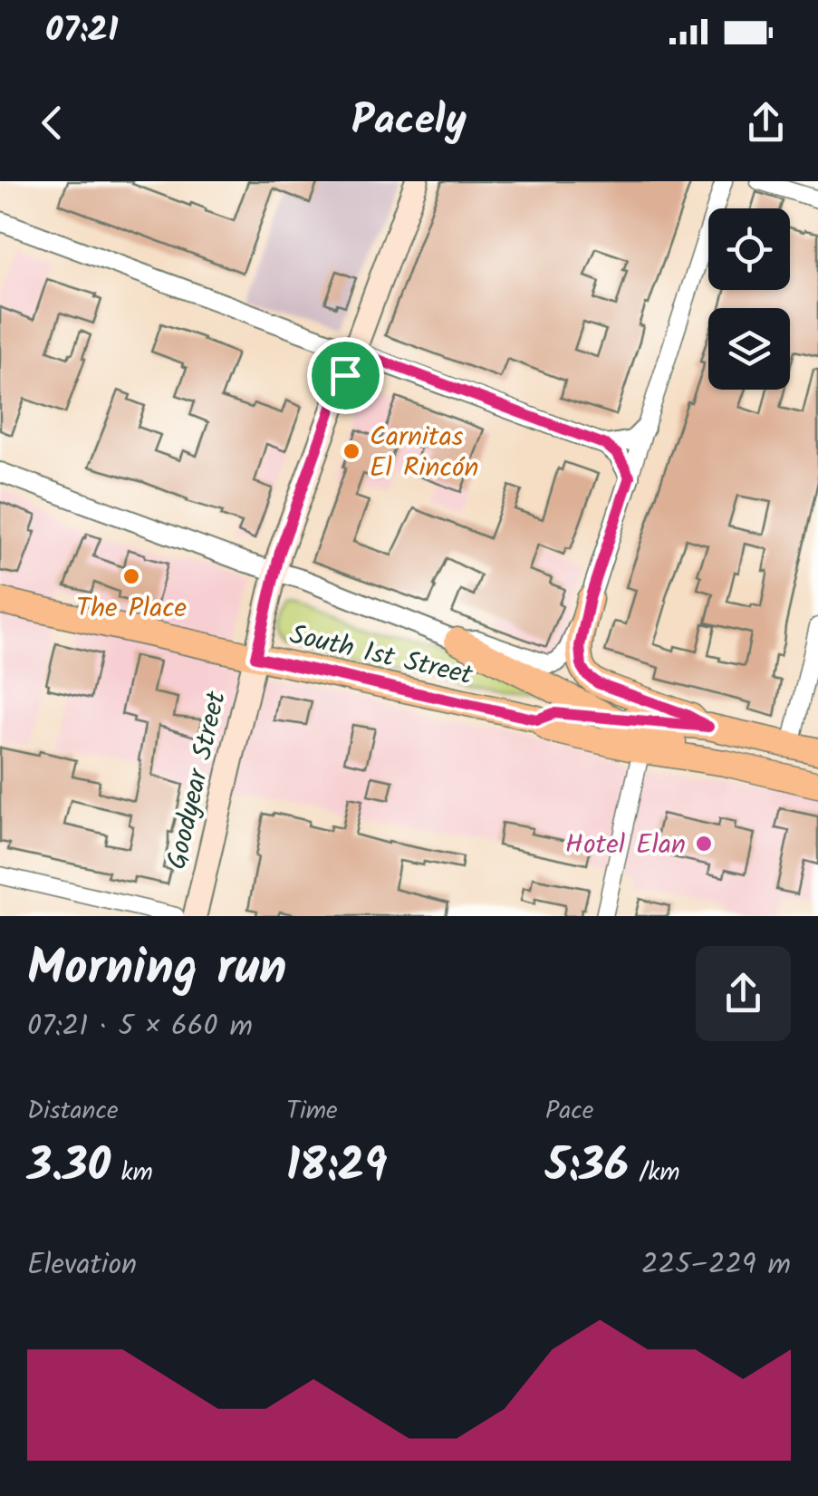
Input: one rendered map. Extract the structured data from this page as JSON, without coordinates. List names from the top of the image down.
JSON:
{
  "streets": {
    "main road": ["South 1st Street", "Goodyear Street"]
  },
  "crossings": [
    ["South 1st Street", "Goodyear Street"]
  ],
  "places": ["Carnitas El Rincón", "The Place", "Hotel Elan"],
  "page": {
    "status": "07:21",
    "header": "Pacely",
    "heading": ["Morning run", "07:21 · 5 × 660 m"],
    "stats": [
      ["Distance", "3.30 km"],
      ["Time", "18:29"],
      ["Pace", "5:36 /km"]
    ],
    "chart": ["Elevation", "225–229 m"]
  }
}
